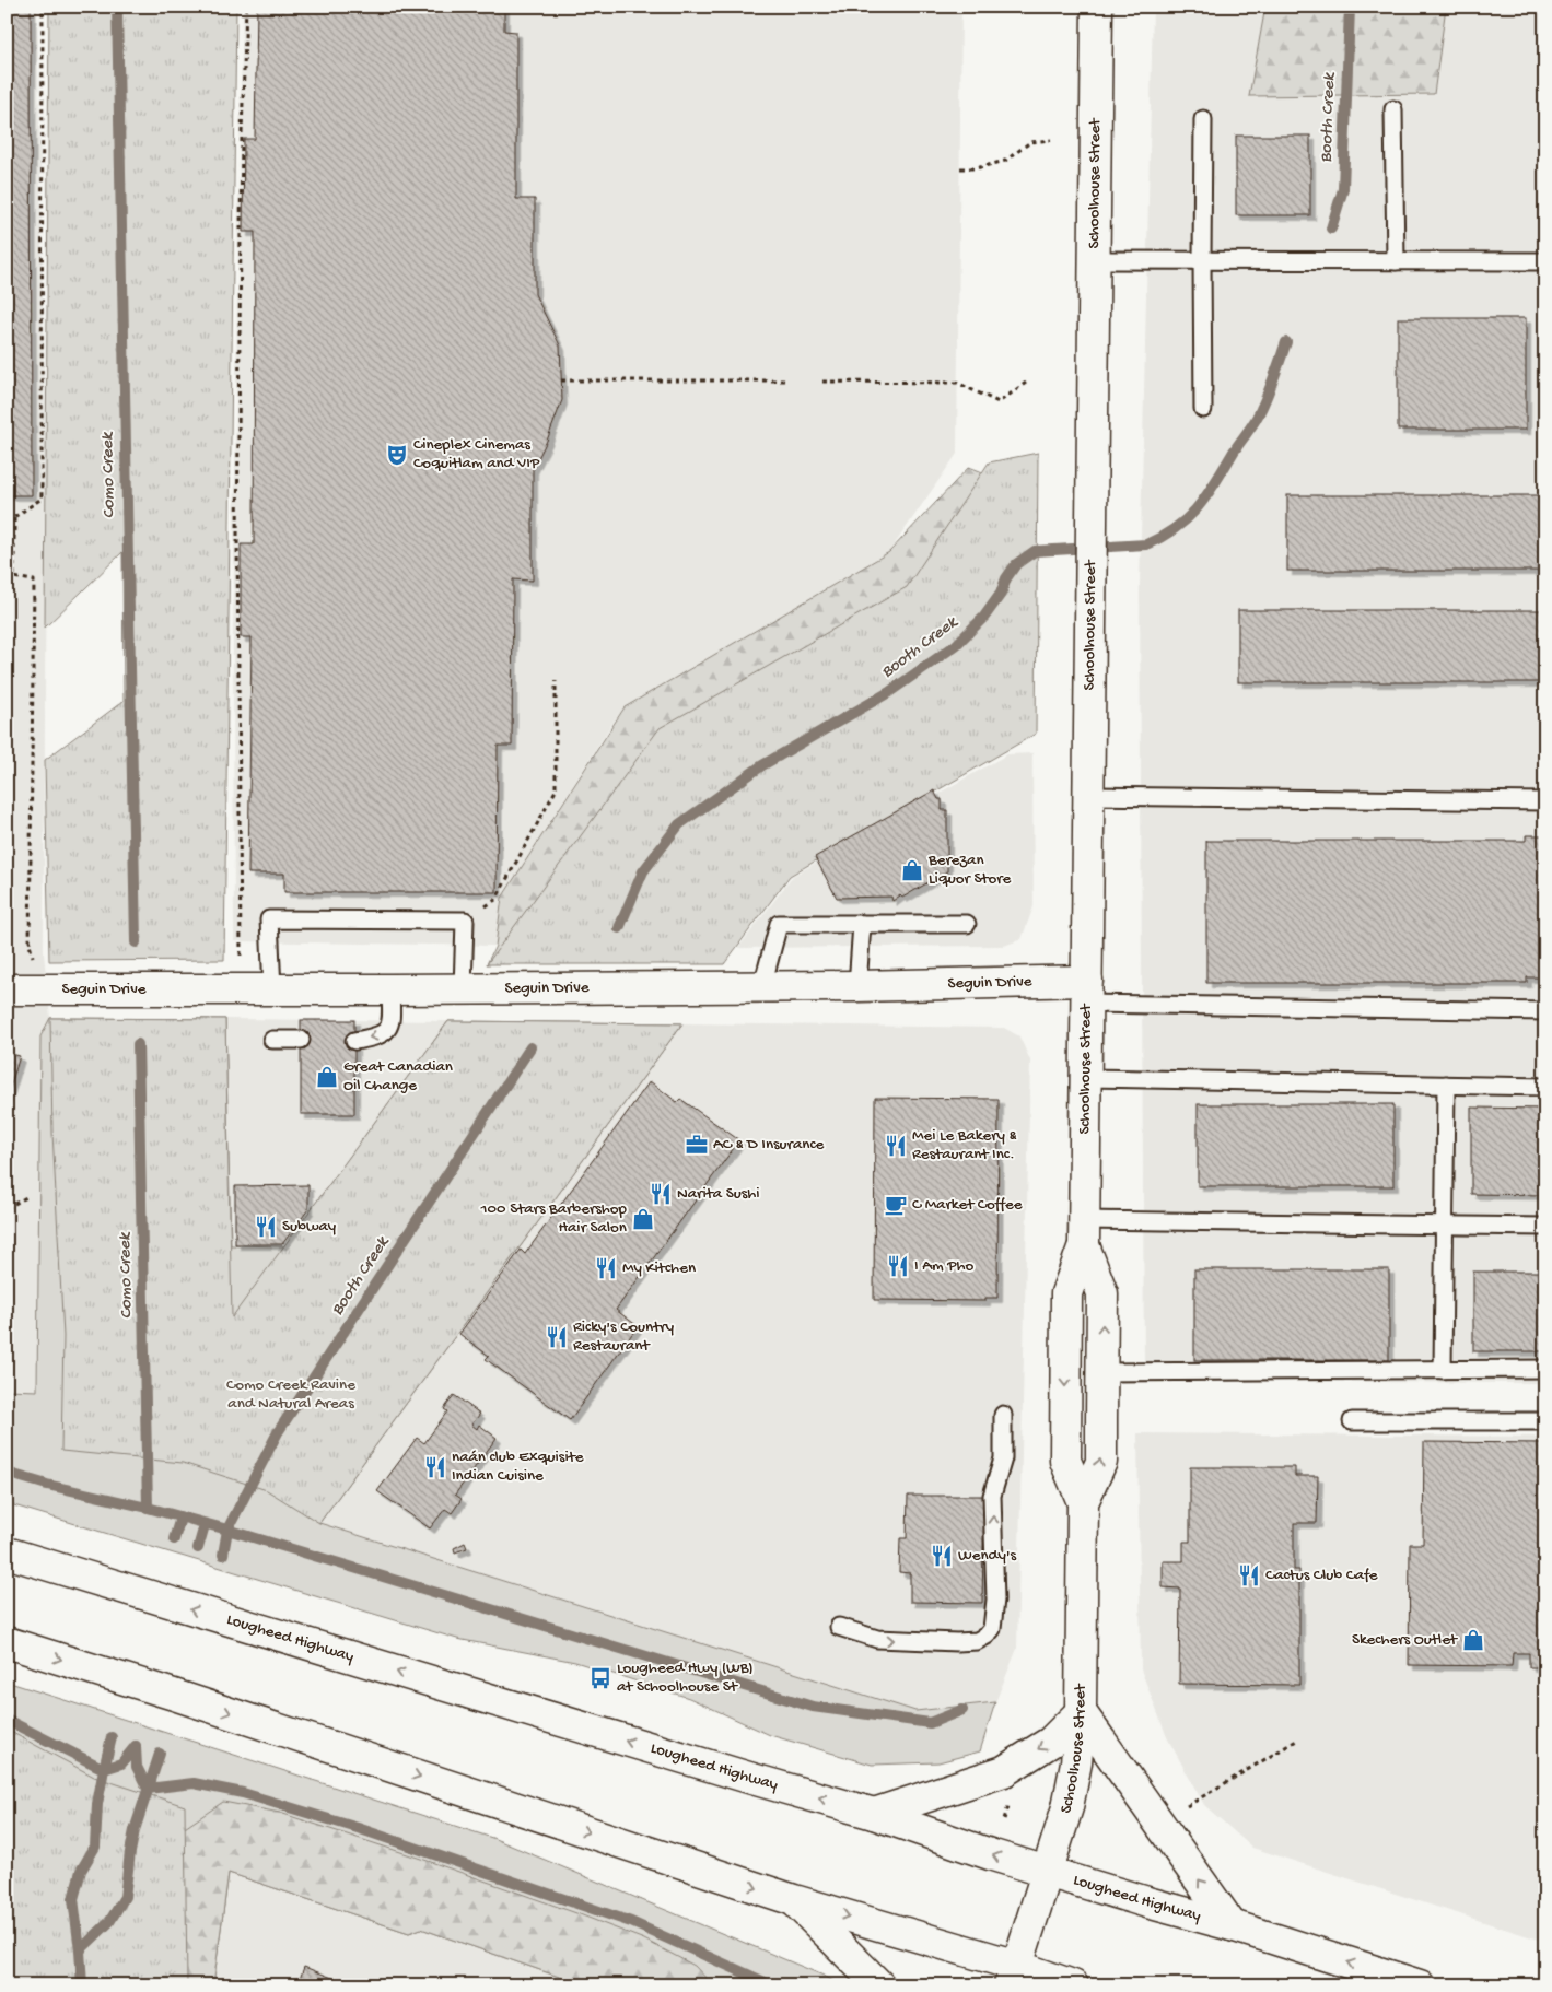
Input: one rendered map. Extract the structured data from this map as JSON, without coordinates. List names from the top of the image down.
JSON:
{
  "streets": {
    "main road": ["Schoolhouse Street", "Seguin Drive", "Lougheed Highway"]
  },
  "crossings": [
    ["Schoolhouse Street", "Seguin Drive"],
    ["Schoolhouse Street", "Lougheed Highway"]
  ],
  "water": ["Booth Creek", "Como Creek"],
  "parks": ["Como Creek Ravine and Natural Areas"],
  "places": {
    "theatre": ["Cineplex Cinemas Coquitlam and VIP"],
    "shop": [
      "Berezan Liquor Store",
      "Great Canadian Oil Change",
      "100 Stars Barbershop Hair Salon",
      "Skechers Outlet"
    ],
    "office": ["AC & D Insurance"],
    "restaurant": [
      "Mei Le Bakery & Restaurant Inc.",
      "Narita Sushi",
      "Subway",
      "I Am Pho",
      "My Kitchen",
      "Ricky's Country Restaurant",
      "naán club Exquisite Indian Cuisine",
      "Wendy's",
      "Cactus Club Cafe"
    ],
    "cafe": ["C Market Coffee"],
    "bus stop": ["Lougheed Hwy (WB) at Schoolhouse St"]
  }
}
